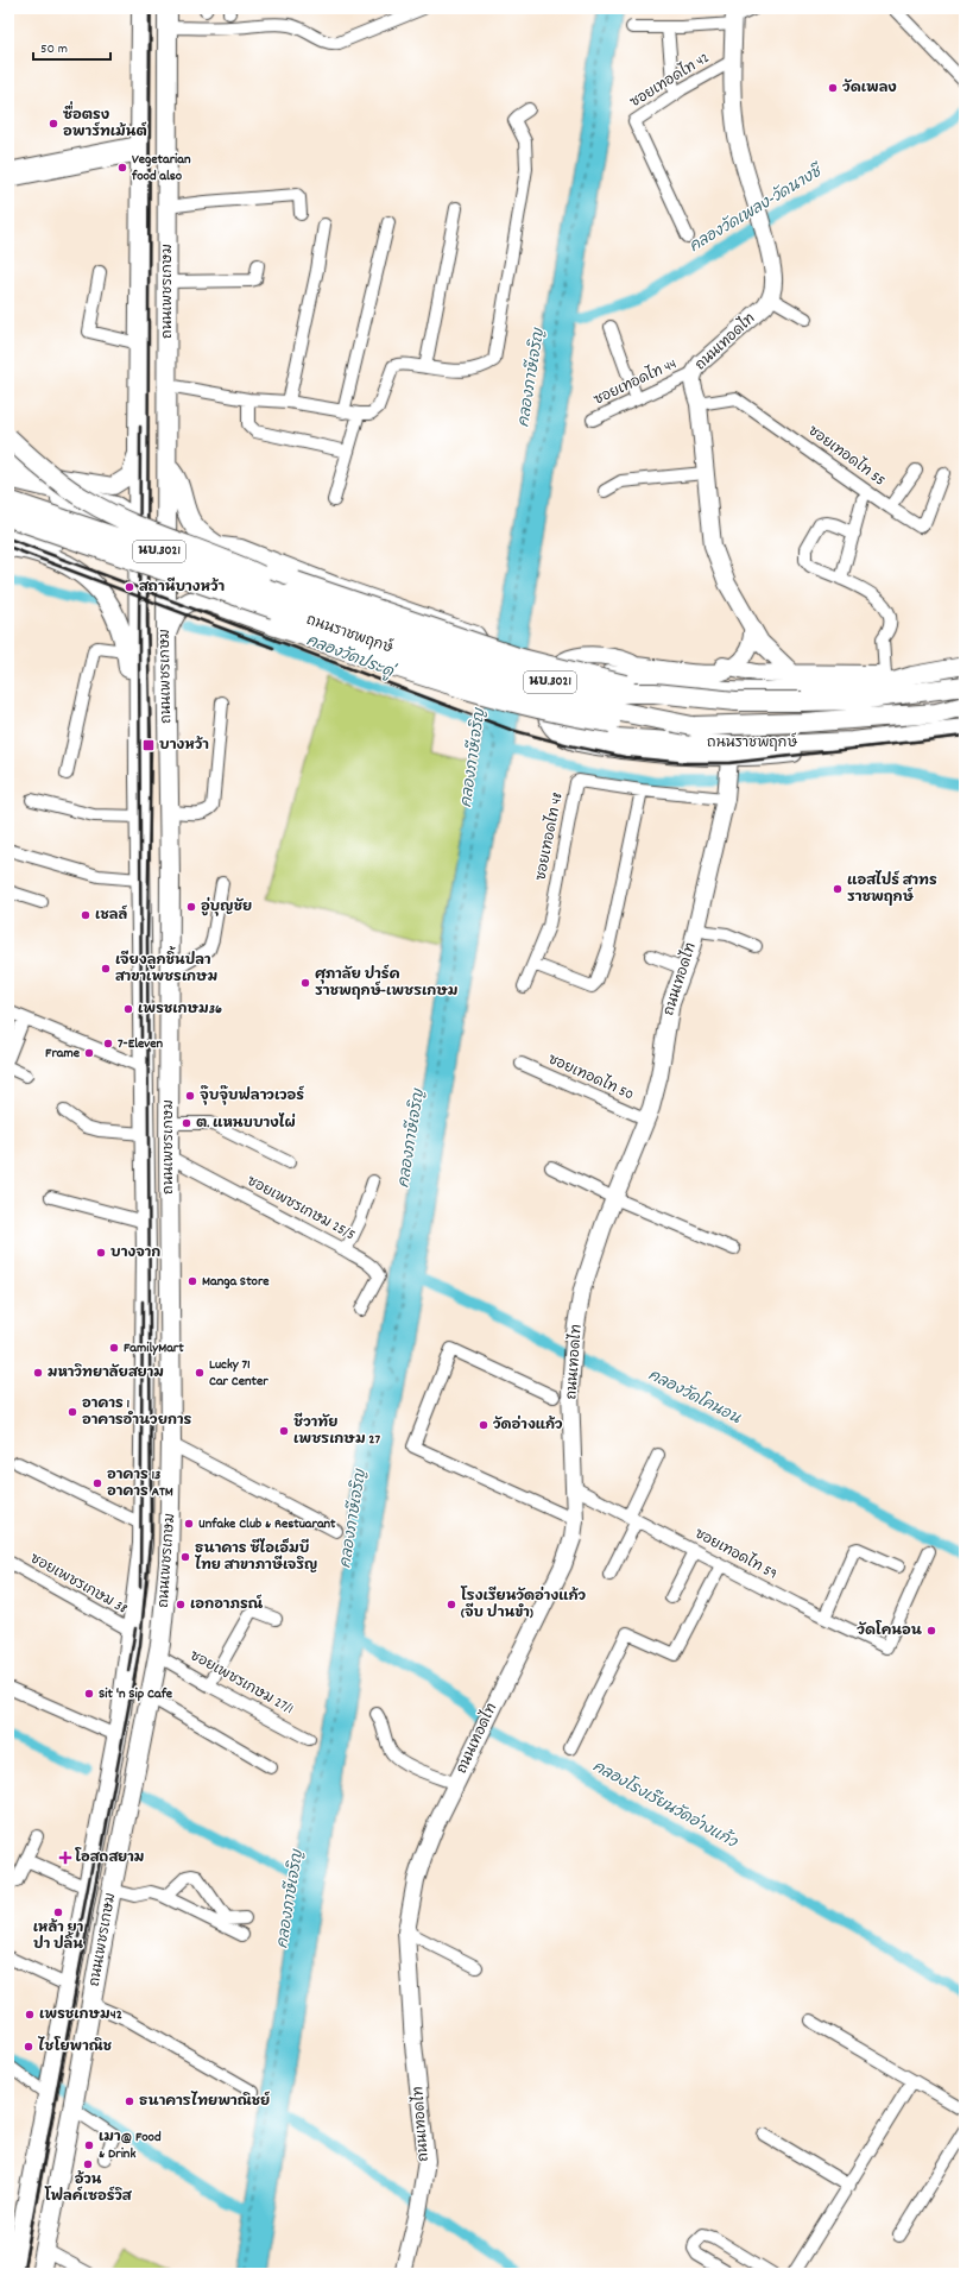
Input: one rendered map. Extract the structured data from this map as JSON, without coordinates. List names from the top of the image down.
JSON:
{
  "streets": {
    "main road": [
      "ถนนเพชรเกษม",
      "ถนนเทอดไท",
      "นบ.3021",
      "ถนนราชพฤกษ์"
    ],
    "street": [
      "ซอยเทอดไท 42",
      "ซอยเทอดไท 44",
      "ซอยเทอดไท 55",
      "ซอยเทอดไท 48",
      "ซอยเทอดไท 50",
      "ซอยเพชรเกษม 25/5",
      "ซอยเทอดไท 59",
      "ซอยเพชรเกษม 38",
      "ซอยเพชรเกษม 27/1"
    ]
  },
  "crossings": [
    ["ถนนเพชรเกษม", "ซอยเพชรเกษม 25/5"],
    ["ถนนเพชรเกษม", "ซอยเพชรเกษม 38"],
    ["ถนนเพชรเกษม", "ซอยเพชรเกษม 27/1"],
    ["ถนนเทอดไท", "ซอยเทอดไท 44"],
    ["ถนนเทอดไท", "ซอยเทอดไท 55"],
    ["ถนนเทอดไท", "ซอยเทอดไท 48"],
    ["ถนนเทอดไท", "ซอยเทอดไท 50"],
    ["ถนนเทอดไท", "ซอยเทอดไท 59"]
  ],
  "water": [
    "คลองวัดเพลง-วัดนางชี",
    "คลองภาษีเจริญ",
    "คลองวัดประดู่",
    "คลองวัดโคนอน",
    "คลองโรงเรียนวัดอ่างแก้ว"
  ],
  "places": {
    "other": [
      "วัดเพลง",
      "ซื่อตรง อพาร์ทเม้นต์",
      "Vegetarian food also",
      "สถานีบางหว้า",
      "แอสไปร์ สาทร ราชพฤกษ์",
      "อู่บุญชัย",
      "เชลล์",
      "เจียงลูกชิ้นปลา สาขาเพชรเกษม",
      "ศุภาลัย ปาร์ค ราชพฤกษ์-เพชรเกษม",
      "เพรชเกษม36",
      "7-Eleven",
      "Frame",
      "จุ๊บจุ๊บฟลาวเวอร์",
      "ต. แหนบบางไผ่",
      "บางจาก",
      "Manga Store",
      "FamilyMart",
      "มหาวิทยาลัยสยาม",
      "Lucky 71 Car Center",
      "อาคาร 1 อาคารอำนวยการ",
      "วัดอ่างแก้ว",
      "ชีวาทัย เพชรเกษม 27",
      "อาคาร 13 อาคาร ATM",
      "Unfake Club & Restuarant",
      "ธนาคาร ซีไอเอ็มบี ไทย สาขาภาษีเจริญ",
      "เอกอาภรณ์",
      "โรงเรียนวัดอ่างแก้ว (จีบ ปานขำ)",
      "วัดโคนอน",
      "Sit 'n Sip Cafe",
      "เหล้า ยา ปา ปลิ้น",
      "เพรชเกษม42",
      "ไชโยพาณิช",
      "ธนาคารไทยพาณิชย์",
      "เมา@ Food & Drink",
      "อ้วน โฟลค์เซอร์วิส"
    ],
    "transit": ["บางหว้า"],
    "health": ["โอสถสยาม"]
  },
  "scale_bar": "50 m"
}
